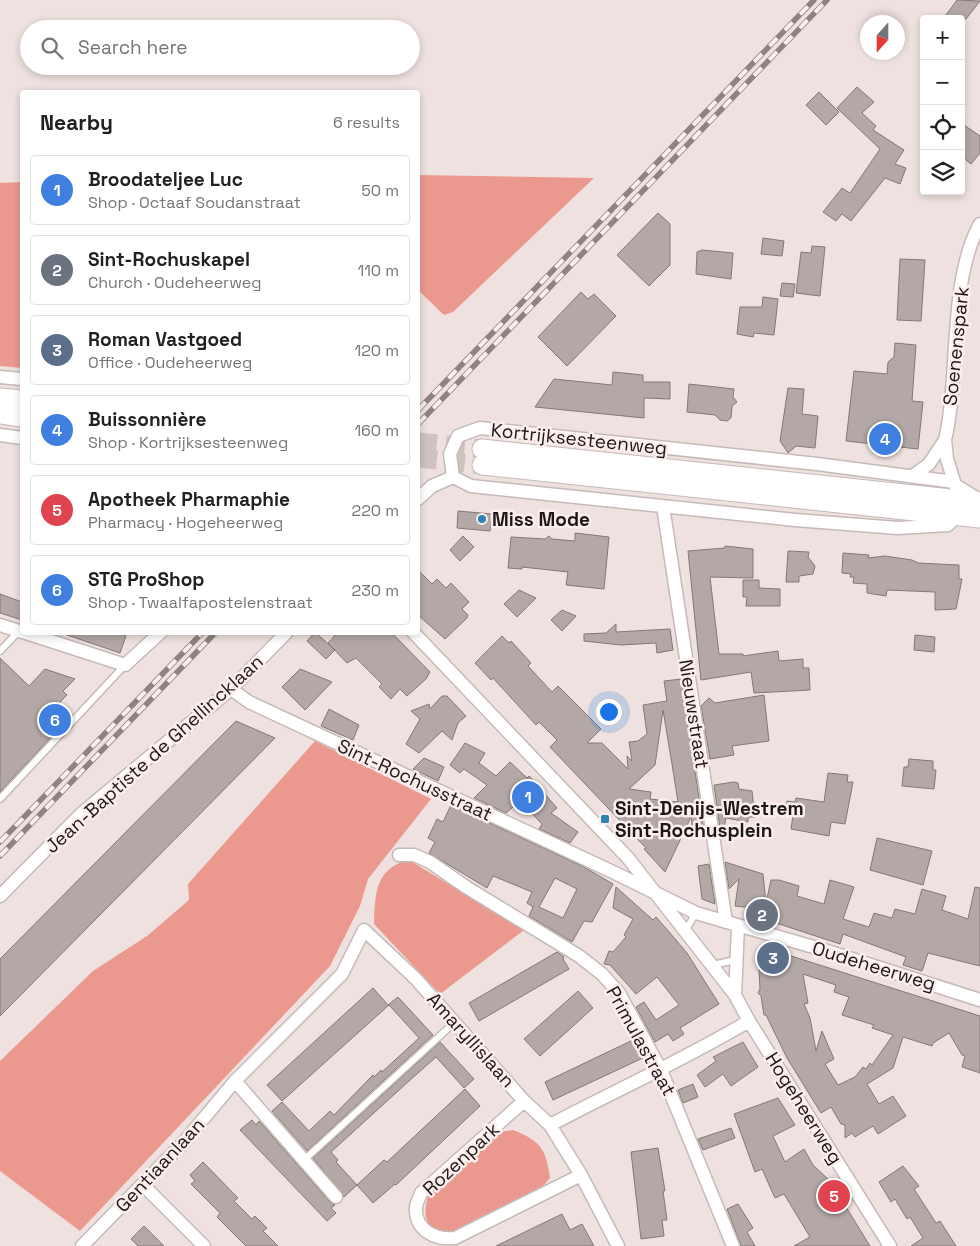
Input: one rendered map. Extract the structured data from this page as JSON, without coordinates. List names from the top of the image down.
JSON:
{
  "streets": {
    "main road": ["Kortrijksesteenweg"],
    "street": [
      "Soenenspark",
      "Nieuwstraat",
      "Jean-Baptiste de Ghellincklaan",
      "Sint-Rochusstraat",
      "Oudeheerweg",
      "Amaryllislaan",
      "Primulastraat",
      "Hogeheerweg",
      "Rozenpark",
      "Gentiaanlaan"
    ]
  },
  "crossings": [
    ["Soenenspark", "Kortrijksesteenweg"],
    ["Kortrijksesteenweg", "Nieuwstraat"],
    ["Nieuwstraat", "Oudeheerweg"],
    ["Nieuwstraat", "Hogeheerweg"],
    ["Jean-Baptiste de Ghellincklaan", "Sint-Rochusstraat"],
    ["Sint-Rochusstraat", "Oudeheerweg"],
    ["Sint-Rochusstraat", "Hogeheerweg"],
    ["Amaryllislaan", "Rozenpark"],
    ["Amaryllislaan", "Gentiaanlaan"]
  ],
  "places": {
    "other": ["Miss Mode"],
    "transit": ["Sint-Denijs-Westrem Sint-Rochusplein"]
  },
  "north": "bottom",
  "page": {
    "map_buttons": ["+", "−"],
    "search": "Search here",
    "heading": ["Nearby", "6 results"],
    "list": [
      {
        "mark": "1",
        "name": "Broodateljee Luc",
        "note": "Shop · Octaaf Soudanstraat",
        "value": "50 m"
      },
      {
        "mark": "2",
        "name": "Sint-Rochuskapel",
        "note": "Church · Oudeheerweg",
        "value": "110 m"
      },
      {
        "mark": "3",
        "name": "Roman Vastgoed",
        "note": "Office · Oudeheerweg",
        "value": "120 m"
      },
      {
        "mark": "4",
        "name": "Buissonnière",
        "note": "Shop · Kortrijksesteenweg",
        "value": "160 m"
      },
      {
        "mark": "5",
        "name": "Apotheek Pharmaphie",
        "note": "Pharmacy · Hogeheerweg",
        "value": "220 m"
      },
      {
        "mark": "6",
        "name": "STG ProShop",
        "note": "Shop · Twaalfapostelenstraat",
        "value": "230 m"
      }
    ],
    "pins": [
      "4",
      "6",
      "1",
      "2",
      "3",
      "5"
    ]
  }
}
